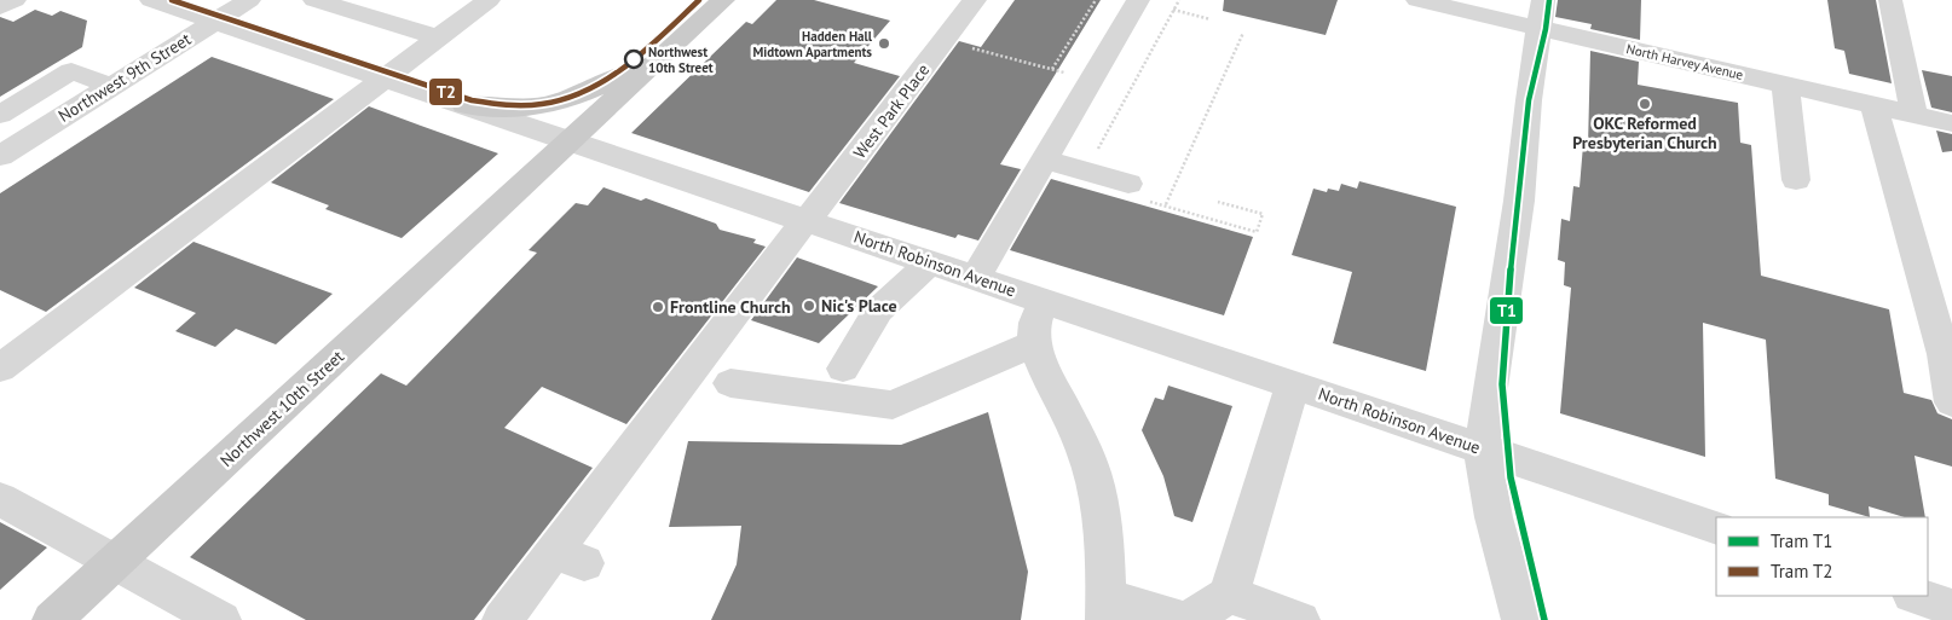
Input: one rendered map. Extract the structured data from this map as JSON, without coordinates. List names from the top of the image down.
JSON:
{
  "streets": {
    "main road": ["Northwest 10th Street"],
    "street": [
      "North Harvey Avenue",
      "Northwest 9th Street",
      "West Park Place",
      "North Robinson Avenue"
    ]
  },
  "crossings": [
    ["Northwest 9th Street", "North Robinson Avenue"],
    ["West Park Place", "North Robinson Avenue"],
    ["North Robinson Avenue", "Northwest 10th Street"]
  ],
  "places": [
    "Hadden Hall Midtown Apartments",
    "Northwest 10th Street",
    "OKC Reformed Presbyterian Church",
    "Nic's Place",
    "Frontline Church"
  ],
  "lines": ["tram line T1", "tram line T2"],
  "legend": ["Tram T1", "Tram T2"]
}
